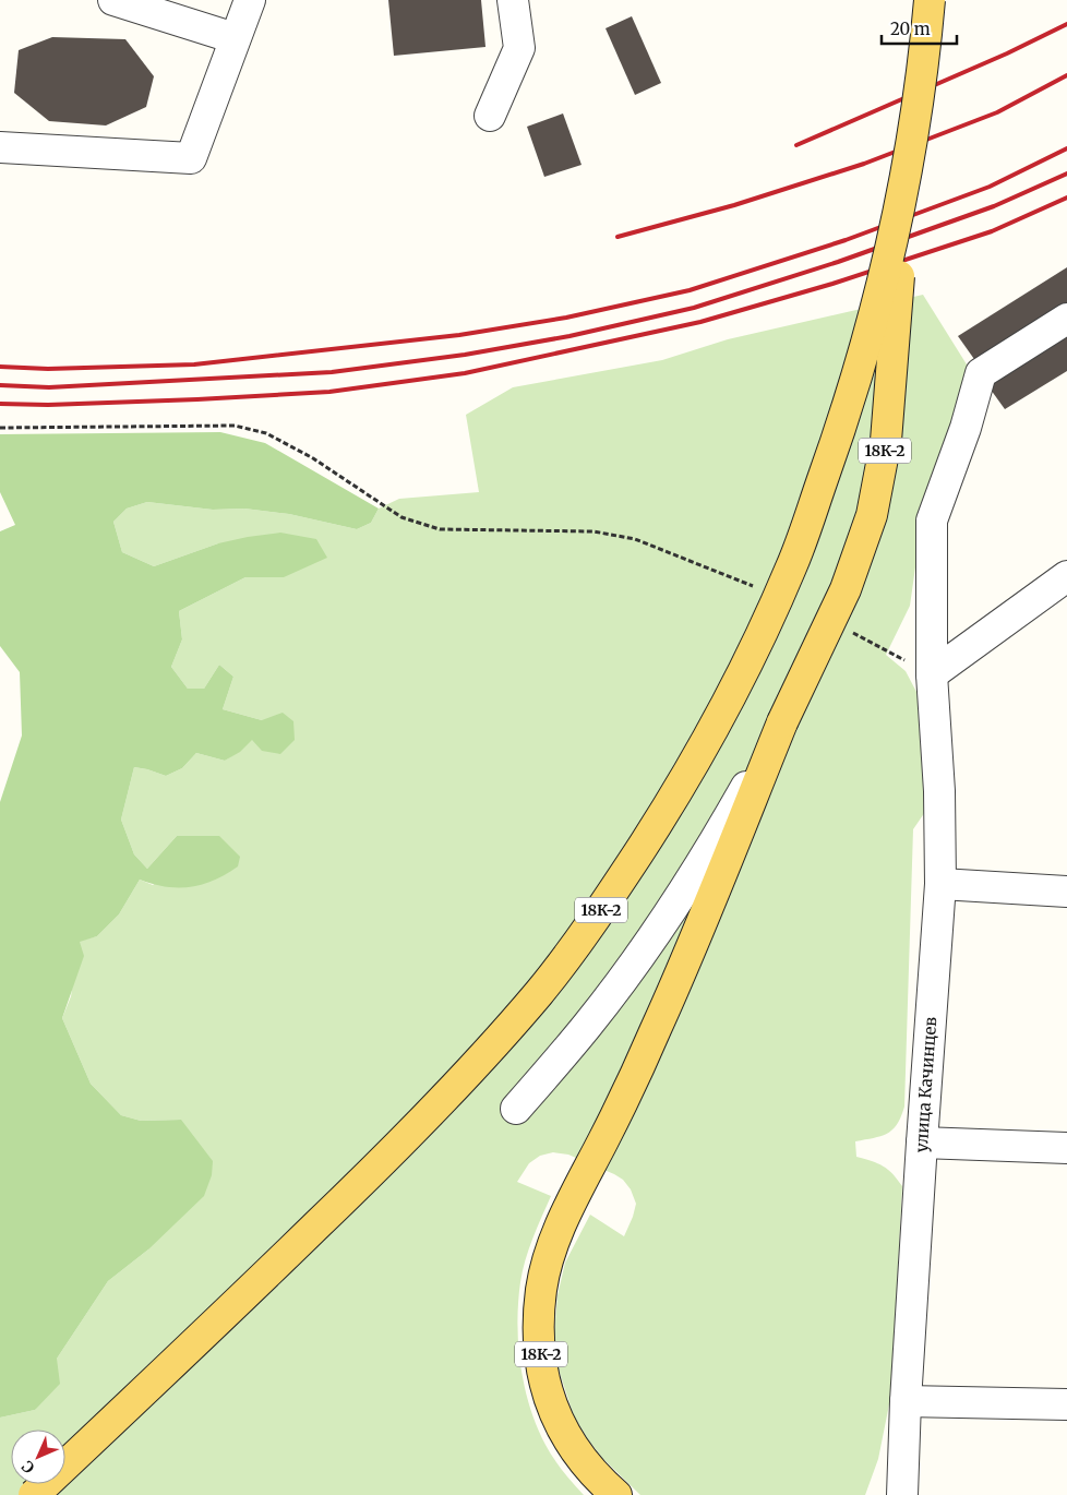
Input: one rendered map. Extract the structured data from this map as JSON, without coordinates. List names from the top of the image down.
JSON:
{
  "streets": {
    "main road": ["18К-2"],
    "street": ["улица Качинцев"]
  },
  "scale_bar": "20 m",
  "north": "bottom left"
}
